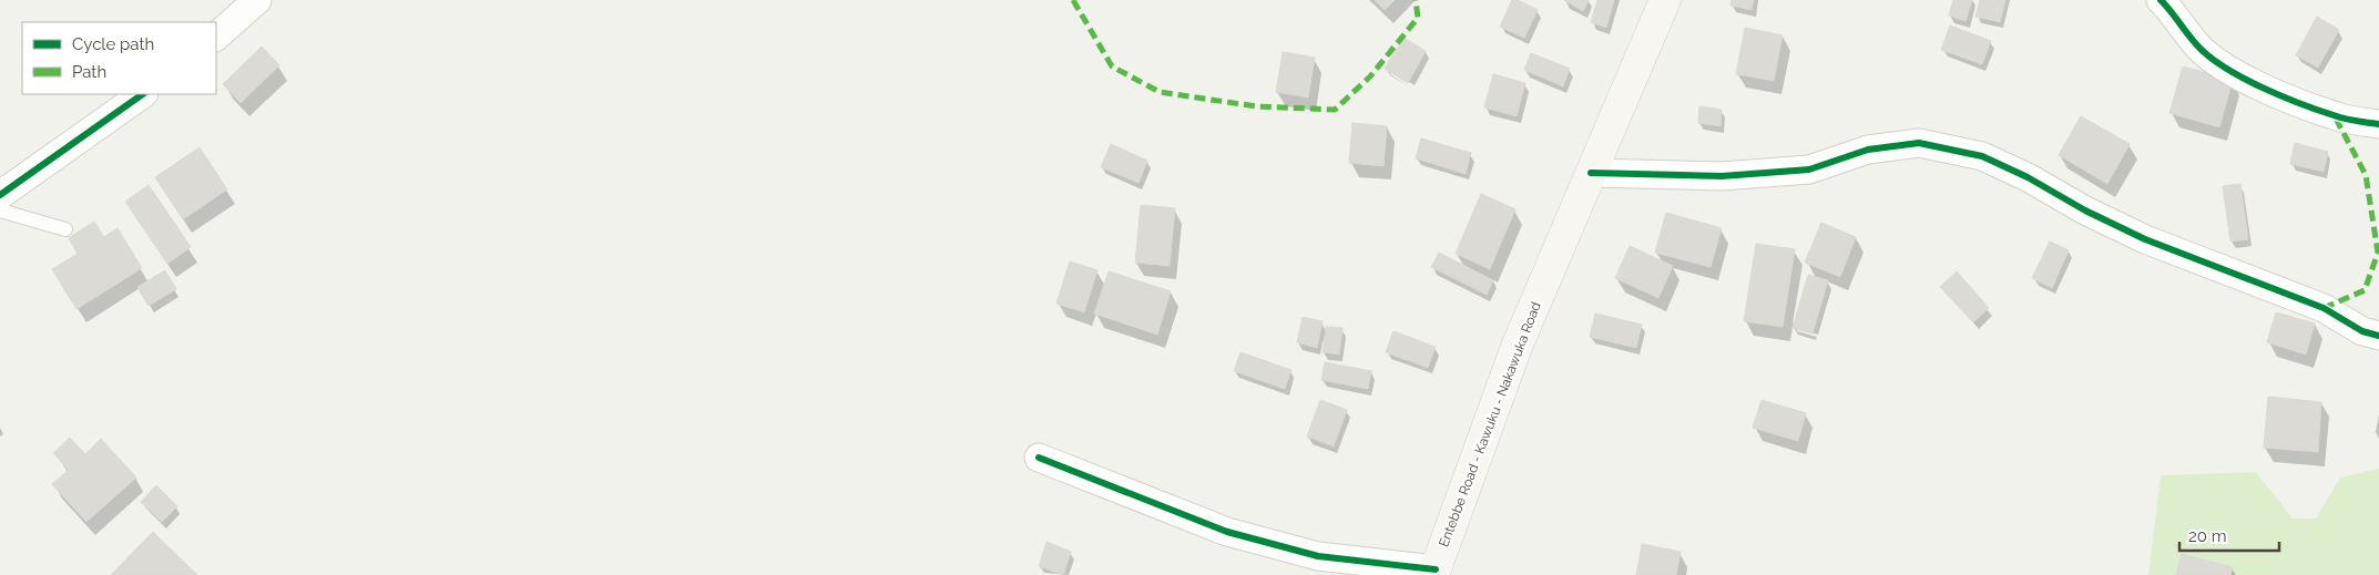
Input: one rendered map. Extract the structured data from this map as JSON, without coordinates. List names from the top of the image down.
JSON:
{
  "streets": {
    "main road": ["Entebbe Road - Kawuku - Nakawuka Road"]
  },
  "legend": ["Cycle path", "Path"],
  "scale_bar": "20 m"
}
